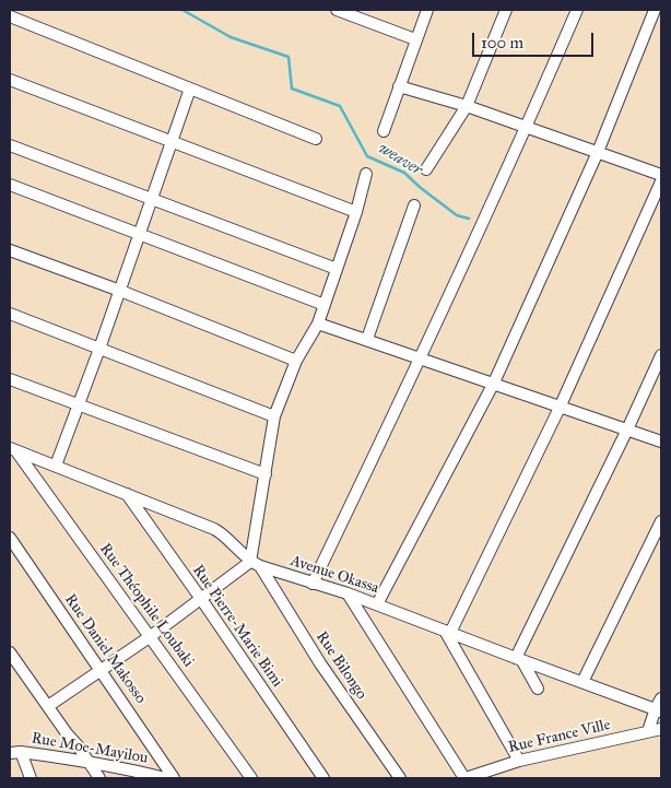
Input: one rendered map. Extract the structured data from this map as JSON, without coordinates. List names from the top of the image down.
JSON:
{
  "streets": {
    "street": [
      "Avenue Okassa",
      "Rue Théophile Loubaki",
      "Rue Pierre-Marie Bimi",
      "Rue Daniel Makosso",
      "Rue Bilongo",
      "Rue France Ville",
      "Rue Moe-Mayilou"
    ]
  },
  "crossings": [
    ["Avenue Okassa", "Rue Théophile Loubaki"],
    ["Avenue Okassa", "Rue Pierre-Marie Bimi"],
    ["Avenue Okassa", "Rue Bilongo"]
  ],
  "water": ["weaver"],
  "scale_bar": "100 m"
}
